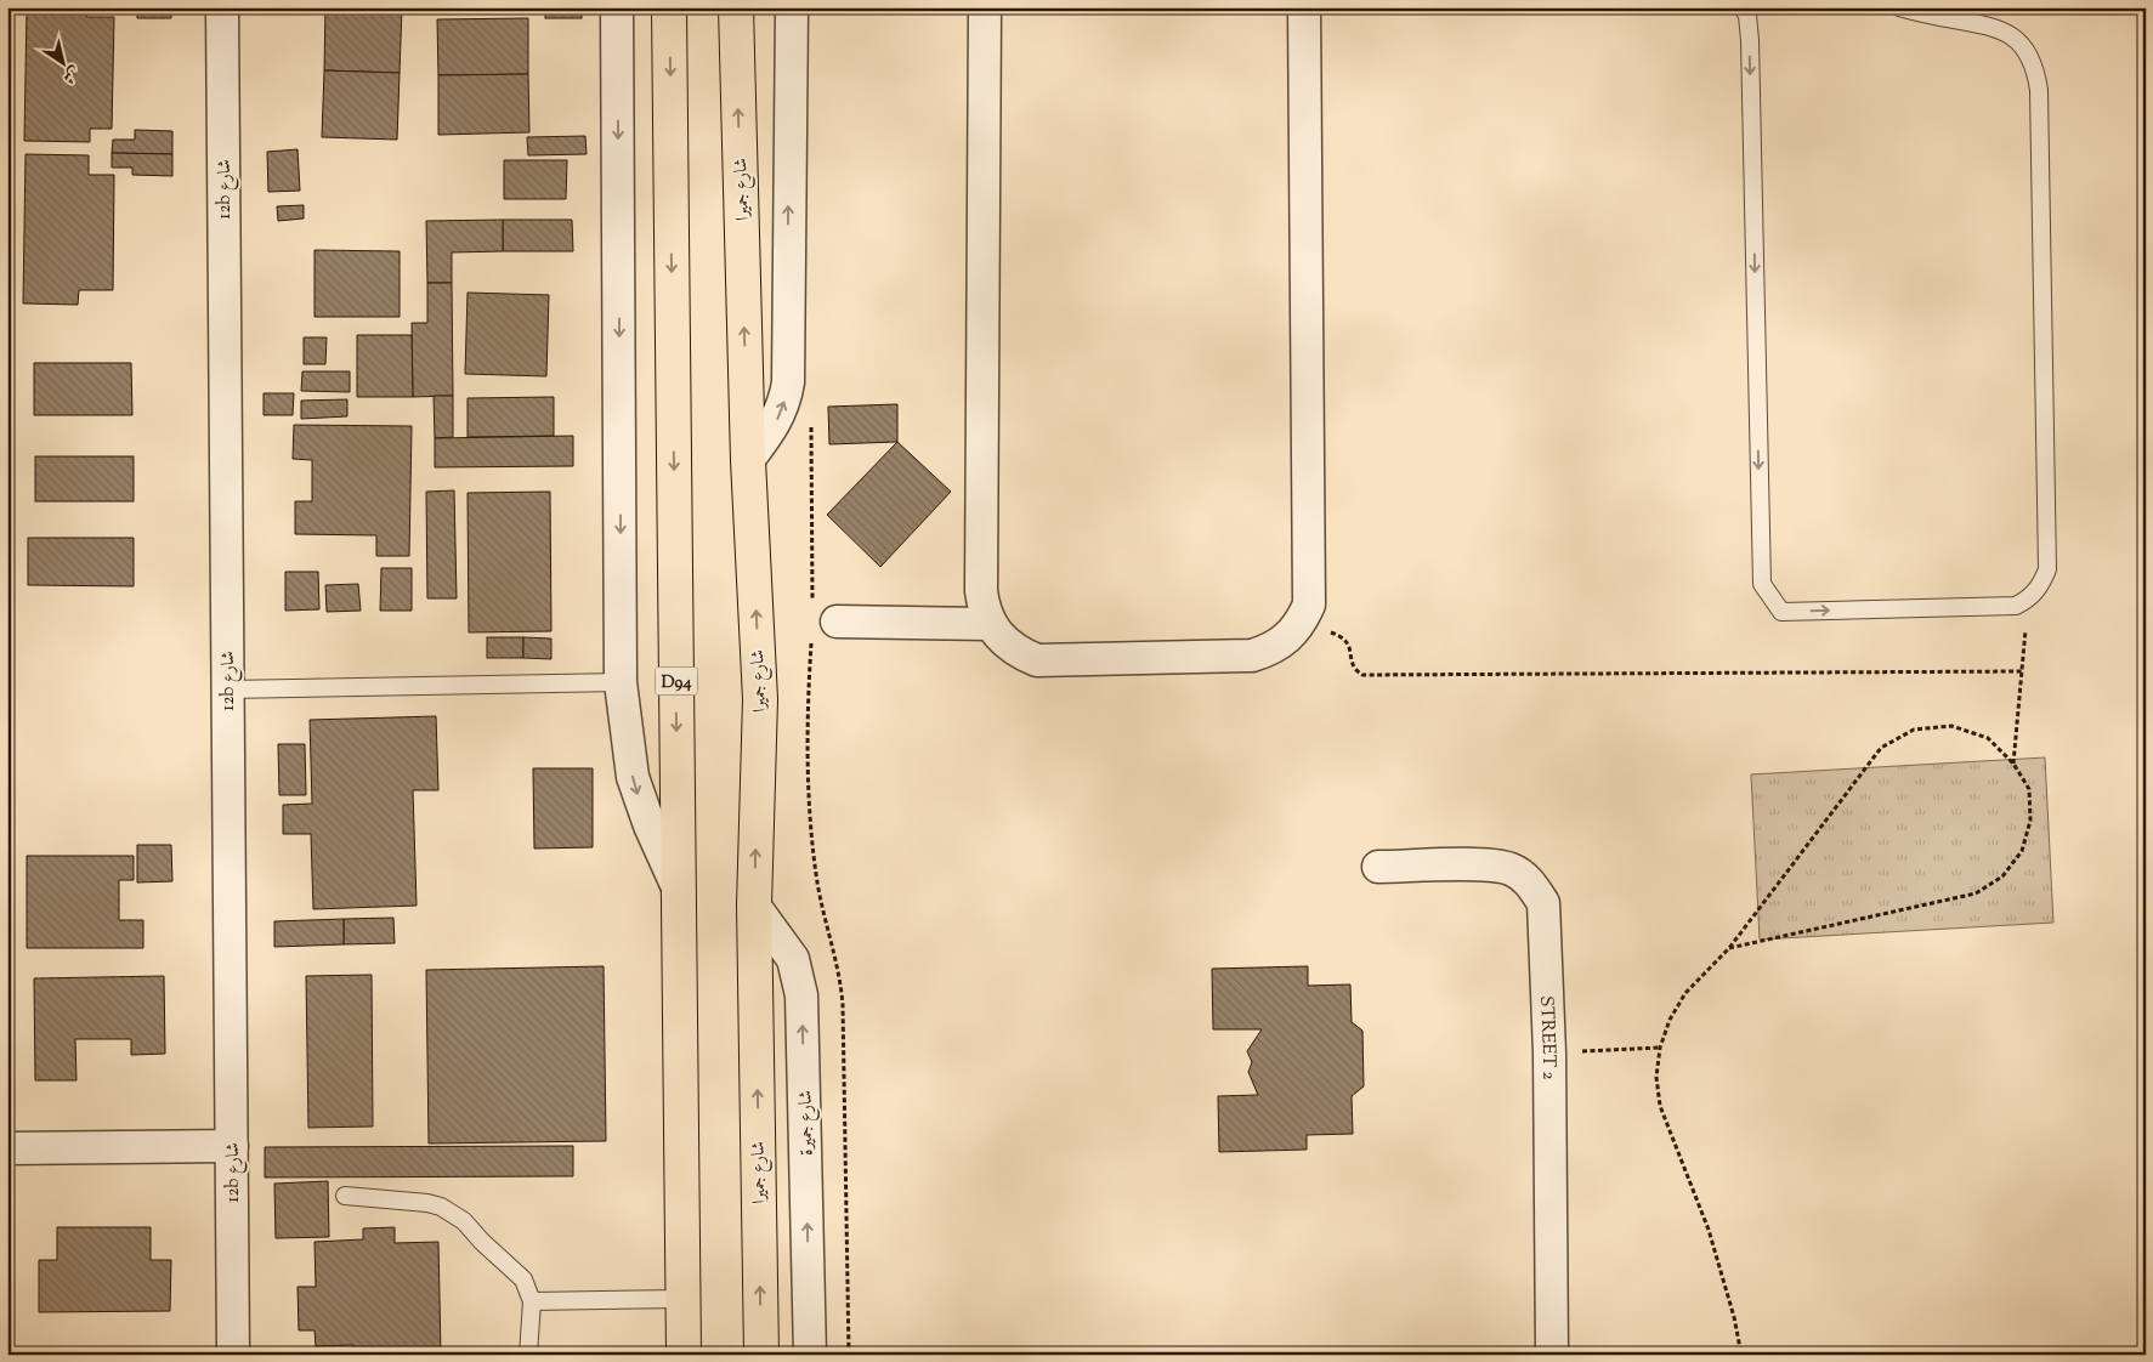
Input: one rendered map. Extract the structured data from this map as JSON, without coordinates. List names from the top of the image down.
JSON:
{
  "streets": {
    "main road": ["شارع جميرا", "D94"],
    "street": ["12b شارع", "STREET 2", "شارع جميرة"]
  },
  "crossings": [
    ["شارع جميرا", "شارع جميرة"]
  ],
  "one_way": ["شارع جميرة"],
  "north": "bottom right"
}
